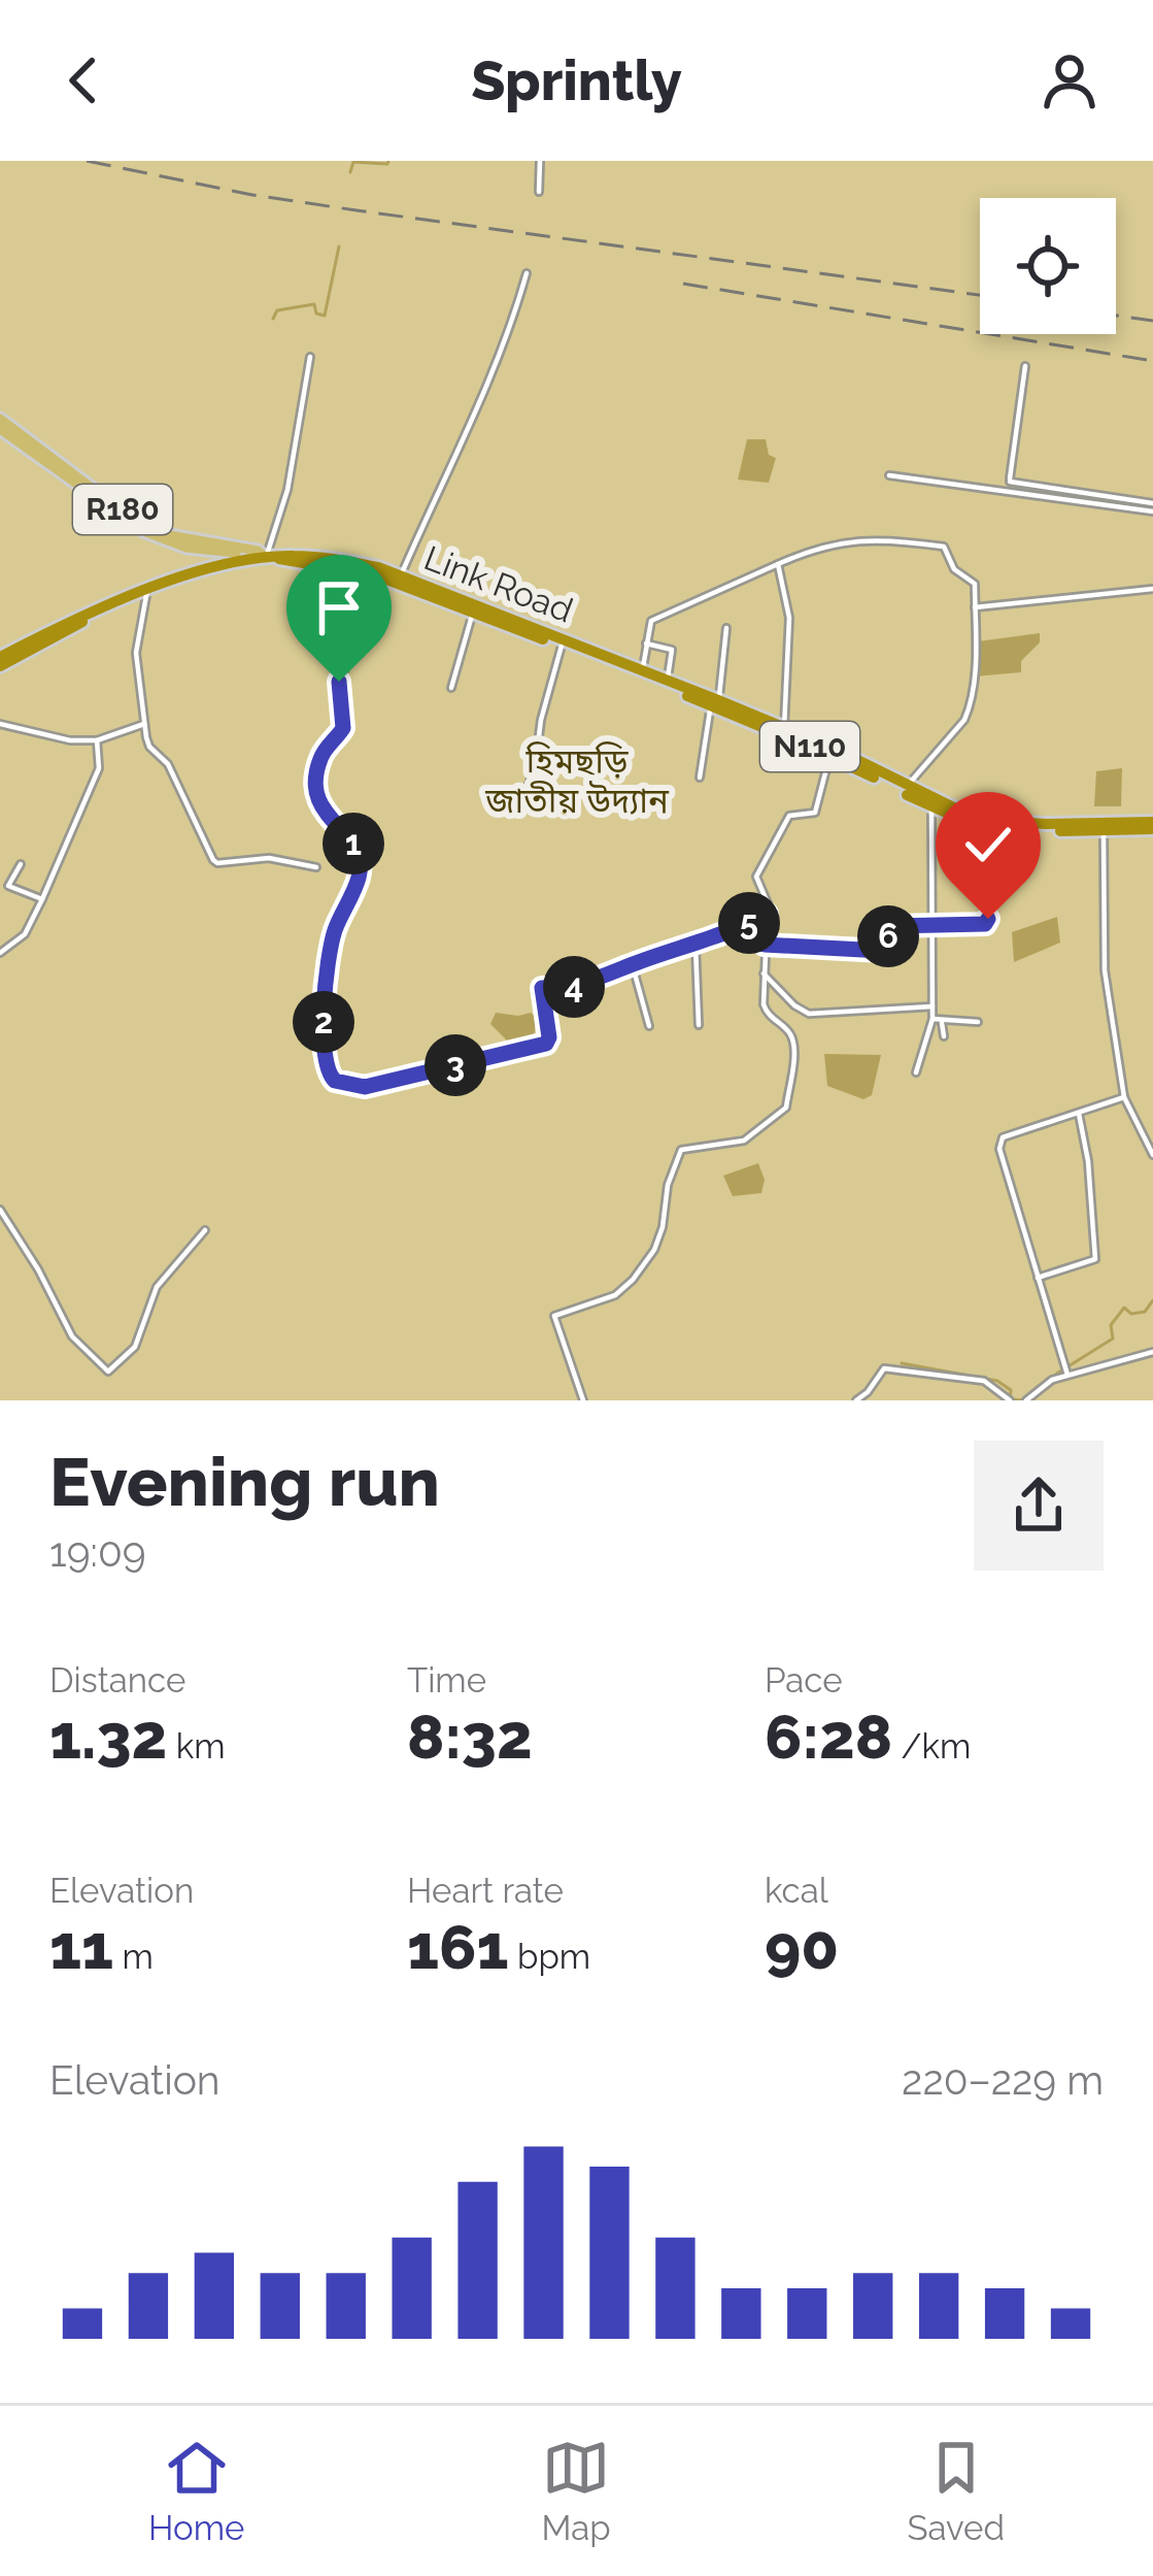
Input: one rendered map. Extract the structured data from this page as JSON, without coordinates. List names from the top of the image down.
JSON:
{
  "streets": {
    "highway": ["Link Road", "N110"],
    "main road": ["R180"]
  },
  "crossings": [
    ["R180", "Link Road"],
    ["R180", "N110"],
    ["Link Road", "N110"]
  ],
  "parks": ["হিমছড়ি জাতীয় উদ্যান"],
  "page": {
    "header": "Sprintly",
    "pins": [
      "1",
      "5",
      "6",
      "4",
      "2",
      "3"
    ],
    "heading": ["Evening run", "19:09"],
    "stats": [
      ["Distance", "1.32 km"],
      ["Time", "8:32"],
      ["Pace", "6:28 /km"],
      ["Elevation", "11 m"],
      ["Heart rate", "161 bpm"],
      ["kcal", "90"]
    ],
    "chart": ["Elevation", "220–229 m"],
    "tabs": ["Home", "Map", "Saved"]
  }
}
